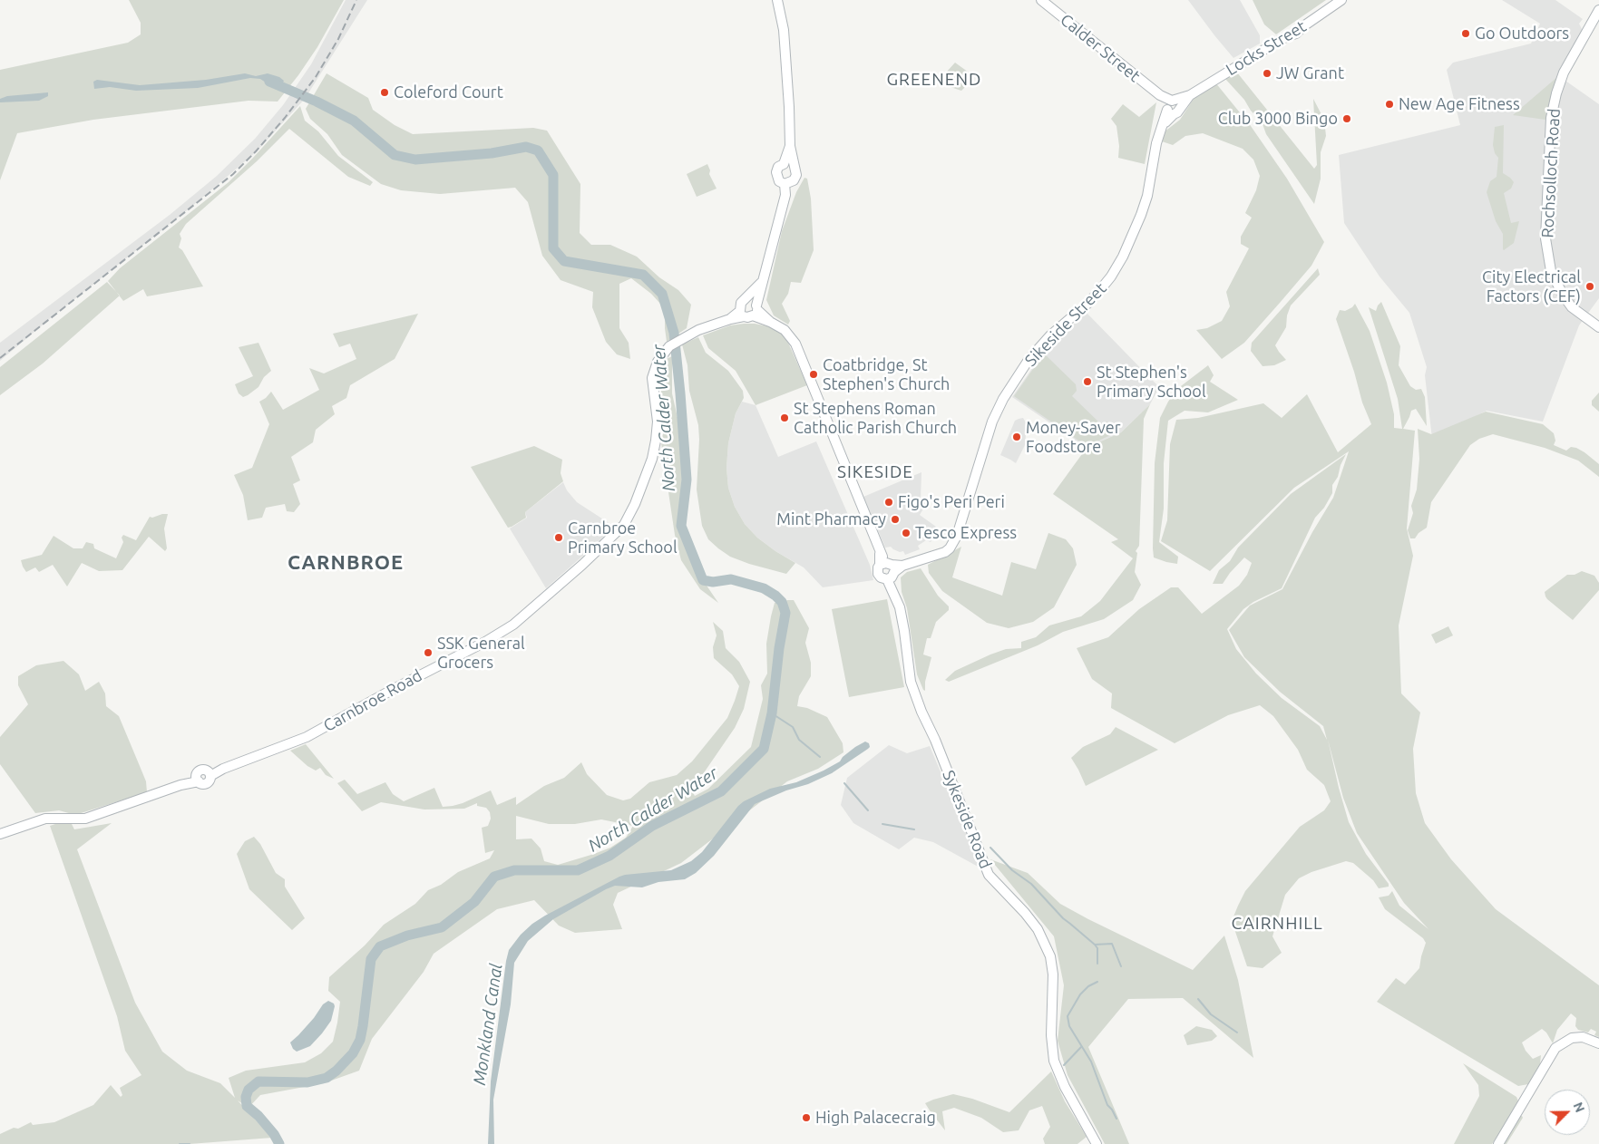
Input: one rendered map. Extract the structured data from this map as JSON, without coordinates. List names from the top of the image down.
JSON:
{
  "streets": {
    "street": [
      "Calder Street",
      "Locks Street",
      "Rochsolloch Road",
      "Sikeside Street",
      "Carnbroe Road",
      "Sykeside Road"
    ]
  },
  "crossings": [
    ["Calder Street", "Locks Street"],
    ["Calder Street", "Sikeside Street"],
    ["Locks Street", "Sikeside Street"],
    ["Sikeside Street", "Sykeside Road"]
  ],
  "districts": [
    "GREENEND",
    "SIKESIDE",
    "CARNBROE",
    "CAIRNHILL"
  ],
  "water": ["North Calder Water", "Monkland Canal"],
  "places": [
    "Go Outdoors",
    "JW Grant",
    "Coleford Court",
    "New Age Fitness",
    "Club 3000 Bingo",
    "City Electrical Factors (CEF)",
    "Coatbridge, St Stephen's Church",
    "St Stephen's Primary School",
    "St Stephens Roman Catholic Parish Church",
    "Money-Saver Foodstore",
    "Figo's Peri Peri",
    "Mint Pharmacy",
    "Tesco Express",
    "Carnbroe Primary School",
    "SSK General Grocers",
    "High Palacecraig"
  ],
  "north": "top right"
}
